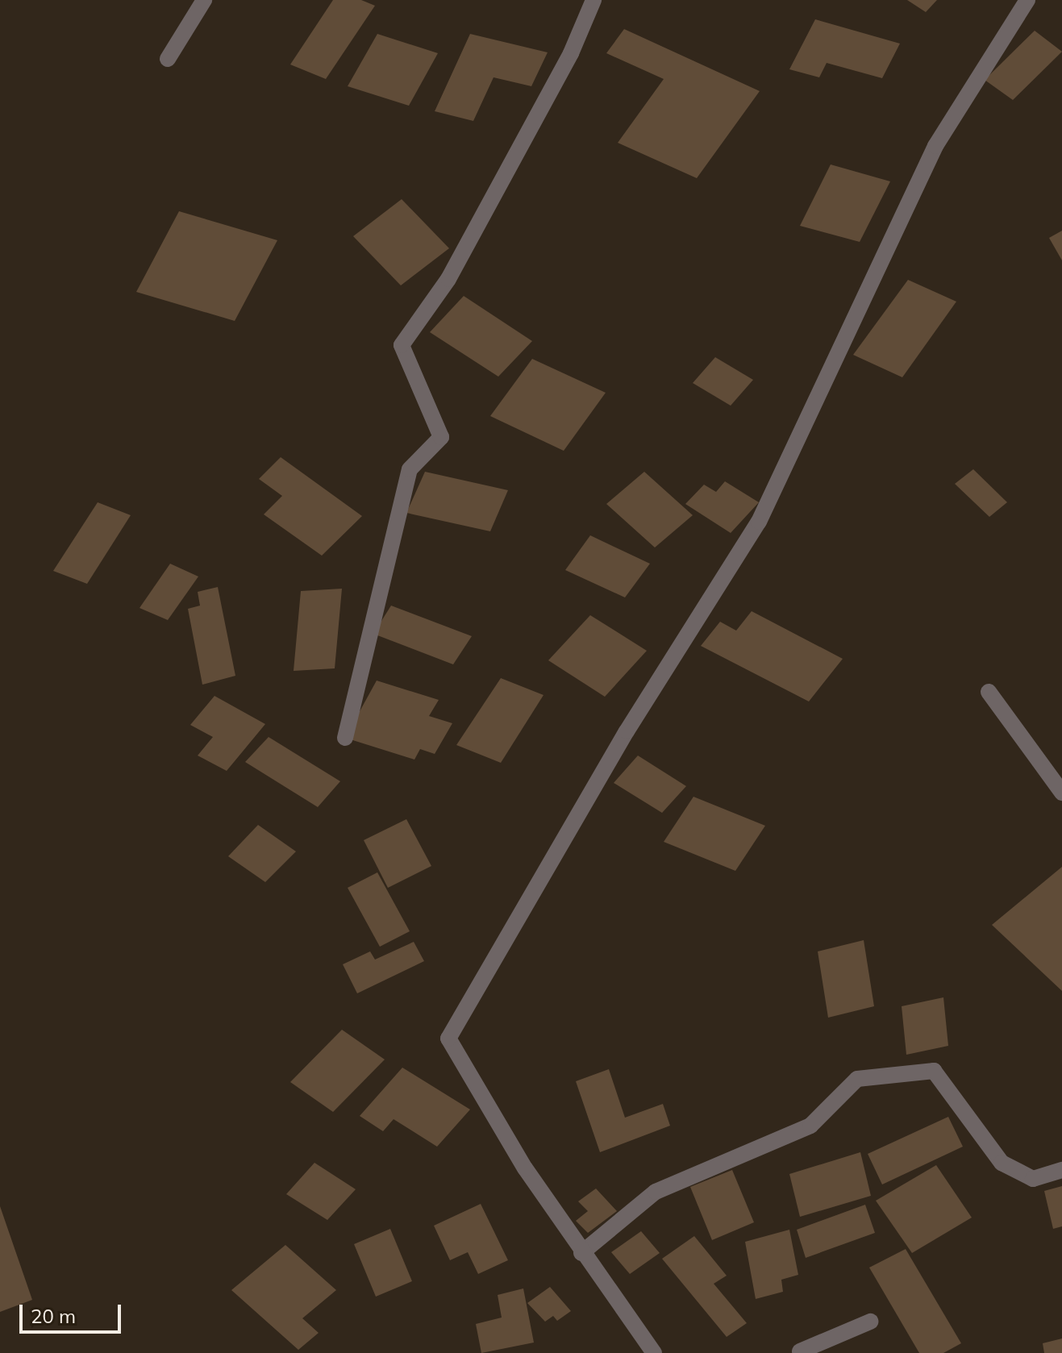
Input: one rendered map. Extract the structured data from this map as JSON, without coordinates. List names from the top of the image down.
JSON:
{
  "scale_bar": "20 m"
}
